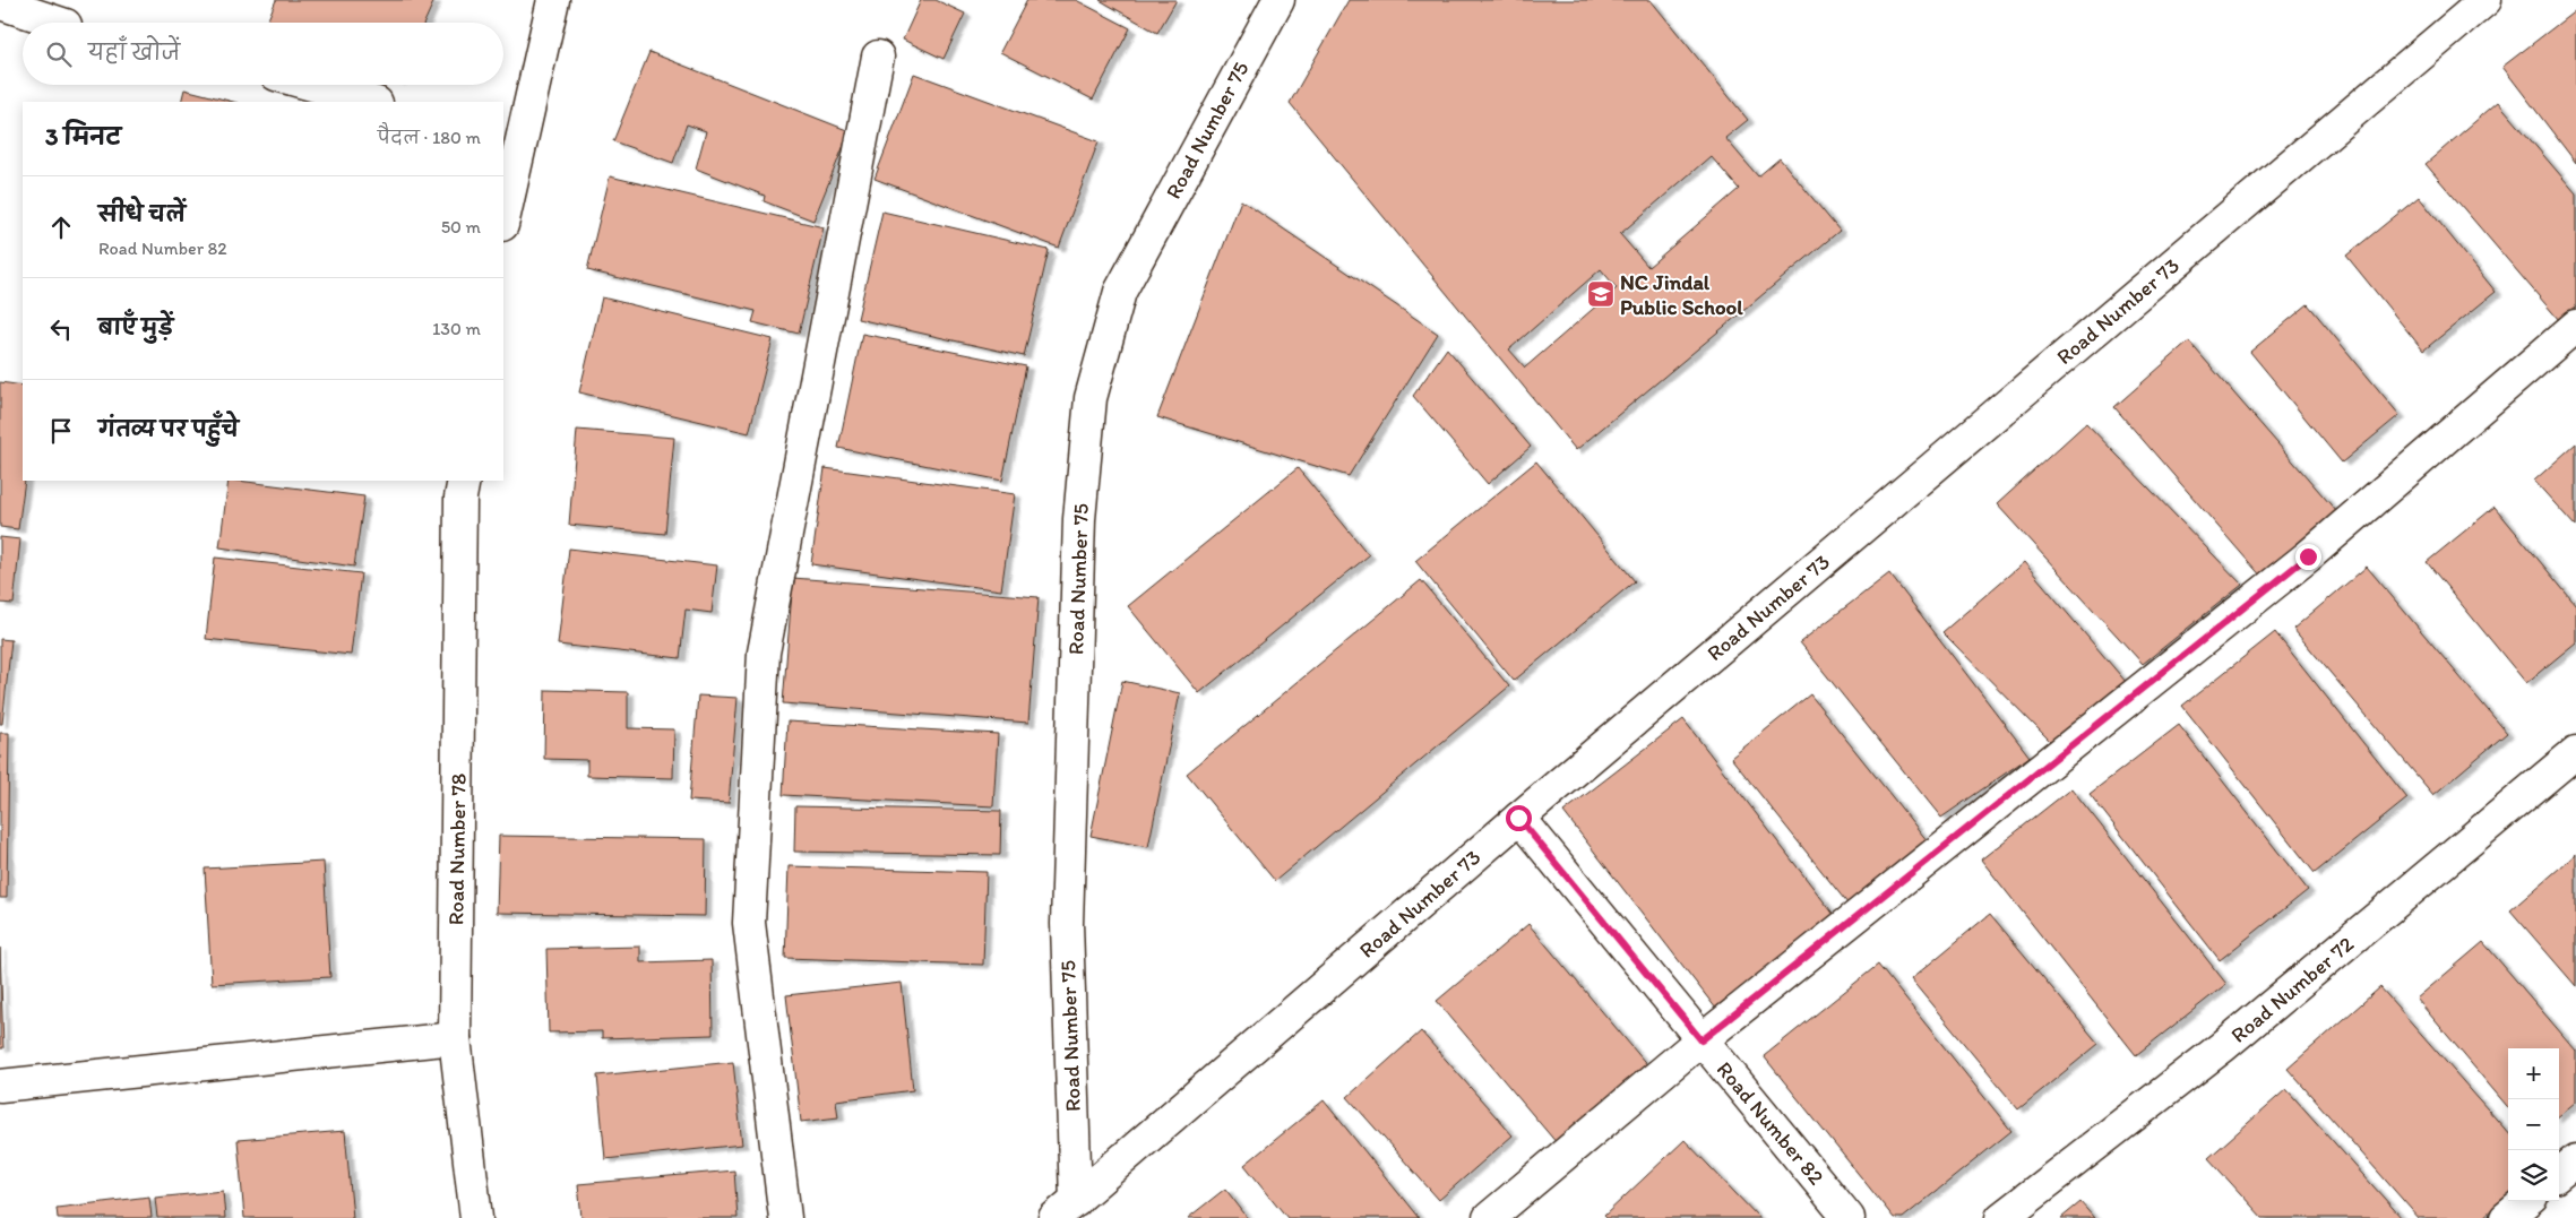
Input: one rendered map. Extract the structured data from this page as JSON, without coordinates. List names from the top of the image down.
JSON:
{
  "streets": {
    "street": [
      "Road Number 75",
      "Road Number 73",
      "Road Number 78",
      "Road Number 72",
      "Road Number 82"
    ]
  },
  "crossings": [
    ["Road Number 75", "Road Number 73"],
    ["Road Number 73", "Road Number 82"]
  ],
  "places": {
    "school or university": ["NC Jindal Public School"]
  },
  "page": {
    "search": "यहाँ खोजें",
    "heading": ["3 मिनट", "पैदल · 180 m"],
    "list": [
      ["सीधे चलें", "Road Number 82", "50 m"],
      ["बाएँ मुड़ें", "130 m"],
      "गंतव्य पर पहुँचे"
    ],
    "map_buttons": ["+", "−"]
  }
}
